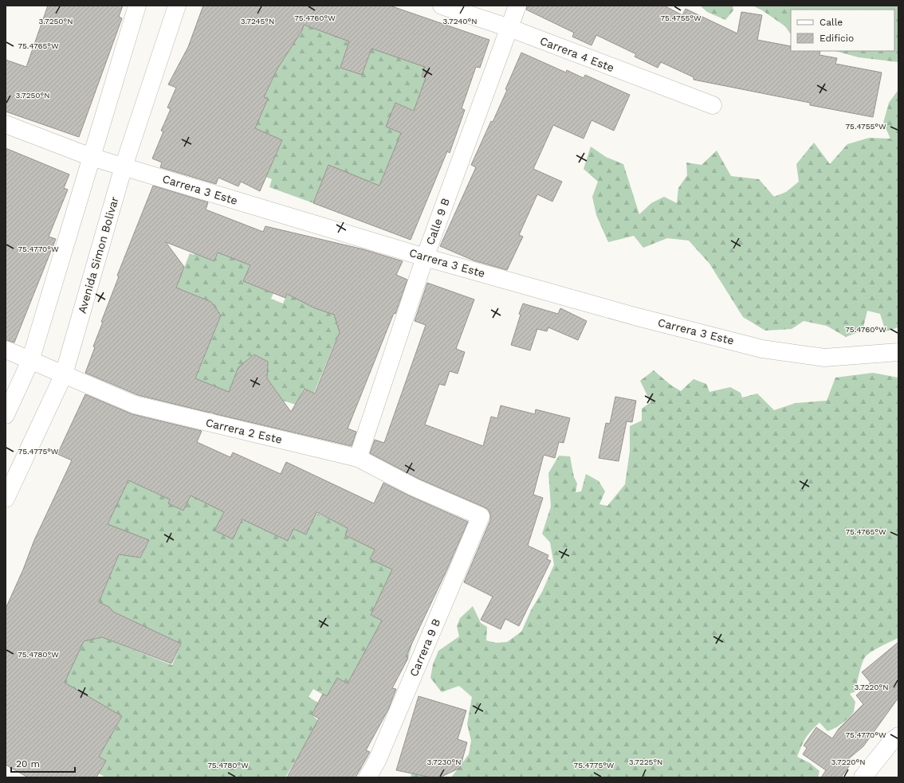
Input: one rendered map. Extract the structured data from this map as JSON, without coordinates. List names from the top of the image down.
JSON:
{
  "streets": {
    "street": [
      "Carrera 4 Este",
      "Carrera 3 Este",
      "Calle 9 B",
      "Avenida Simon Bolivar",
      "Carrera 2 Este",
      "Carrera 9 B"
    ]
  },
  "crossings": [
    ["Carrera 4 Este", "Calle 9 B"],
    ["Carrera 3 Este", "Calle 9 B"],
    ["Carrera 3 Este", "Avenida Simon Bolivar"],
    ["Calle 9 B", "Carrera 2 Este"],
    ["Avenida Simon Bolivar", "Carrera 2 Este"],
    ["Carrera 2 Este", "Carrera 9 B"]
  ],
  "legend": ["Calle", "Edificio"],
  "scale_bar": "20 m",
  "coordinates": [
    "75.4760°W",
    "75.4755°W",
    "3.7250°N",
    "3.7245°N",
    "3.7240°N",
    "75.4765°W",
    "75.4770°W",
    "75.4775°W",
    "75.4780°W",
    "3.7220°N",
    "3.7230°N",
    "3.7225°N"
  ]
}
